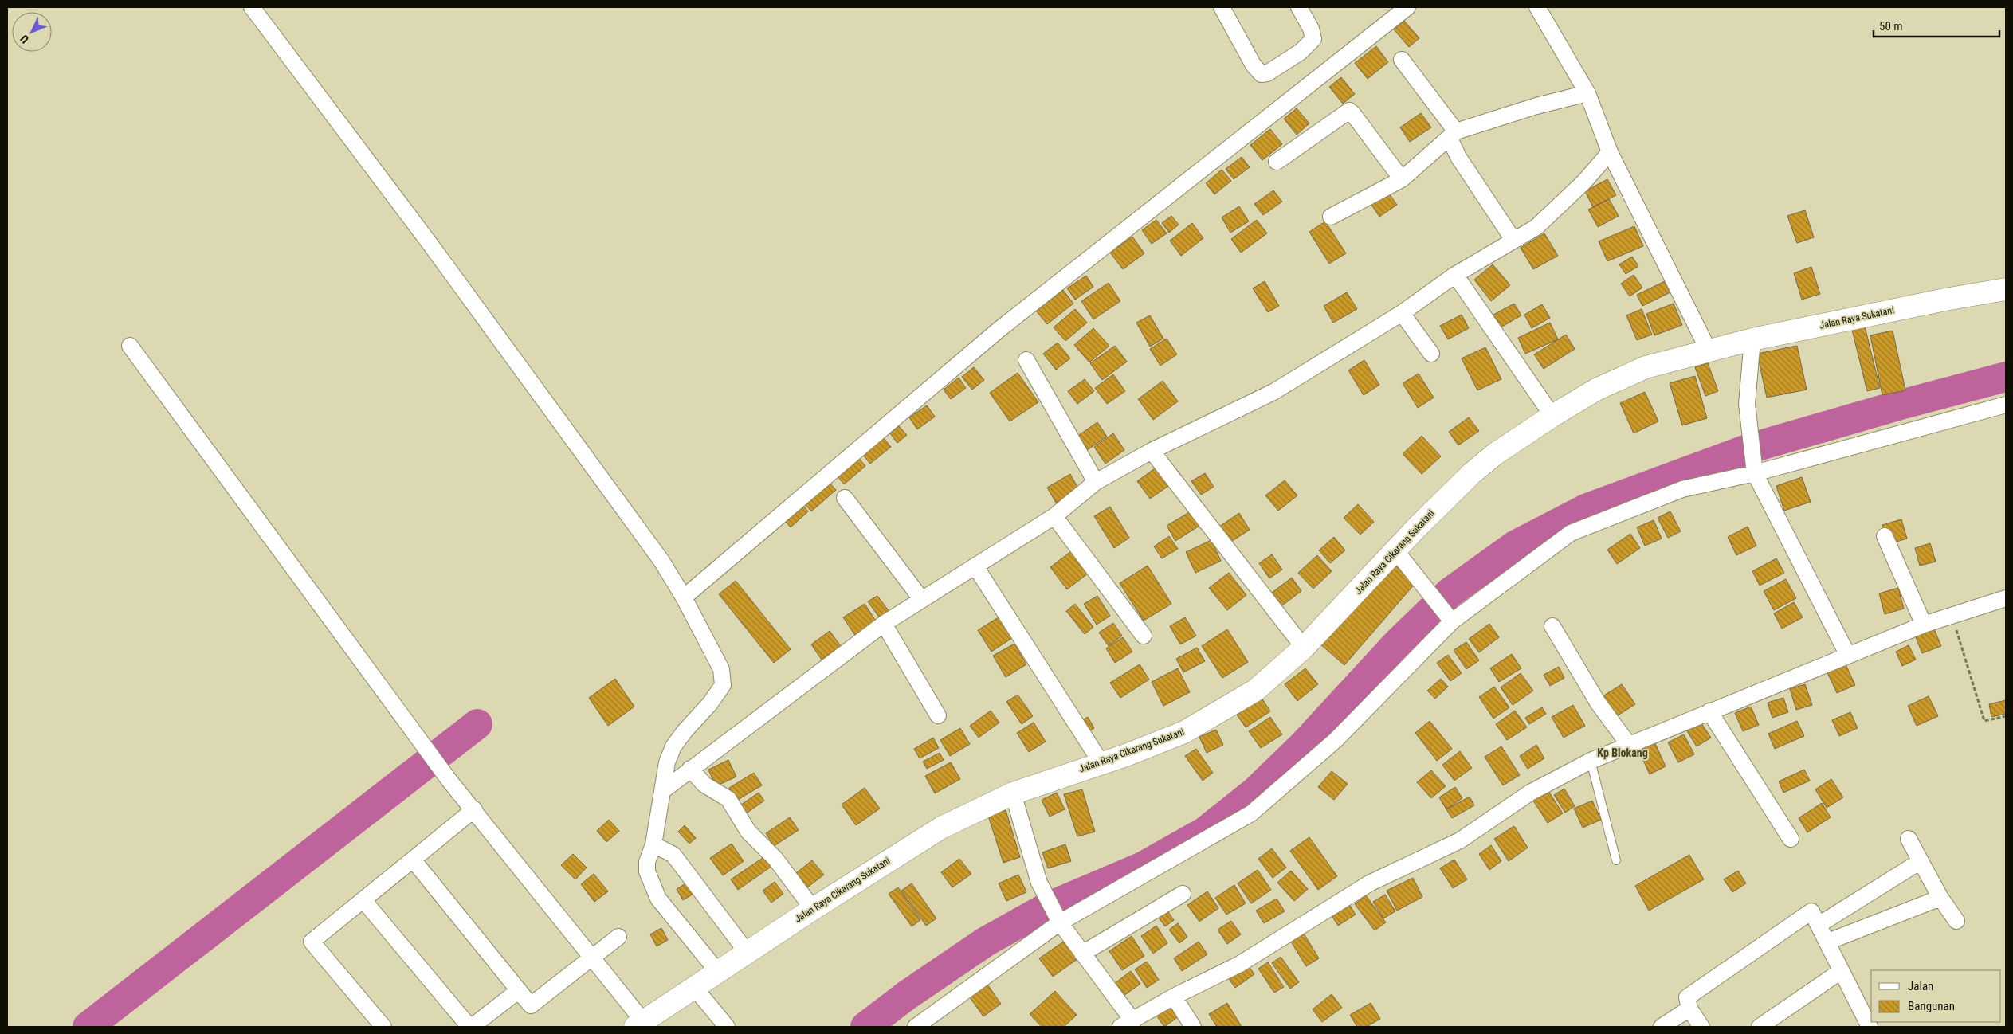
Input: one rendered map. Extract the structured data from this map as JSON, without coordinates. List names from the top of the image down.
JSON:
{
  "streets": {
    "main road": ["Jalan Raya Sukatani", "Jalan Raya Cikarang Sukatani"]
  },
  "crossings": [
    ["Jalan Raya Sukatani", "Jalan Raya Cikarang Sukatani"]
  ],
  "districts": ["Kp Blokang"],
  "legend": ["Jalan", "Bangunan"],
  "scale_bar": "50 m",
  "north": "bottom left"
}
